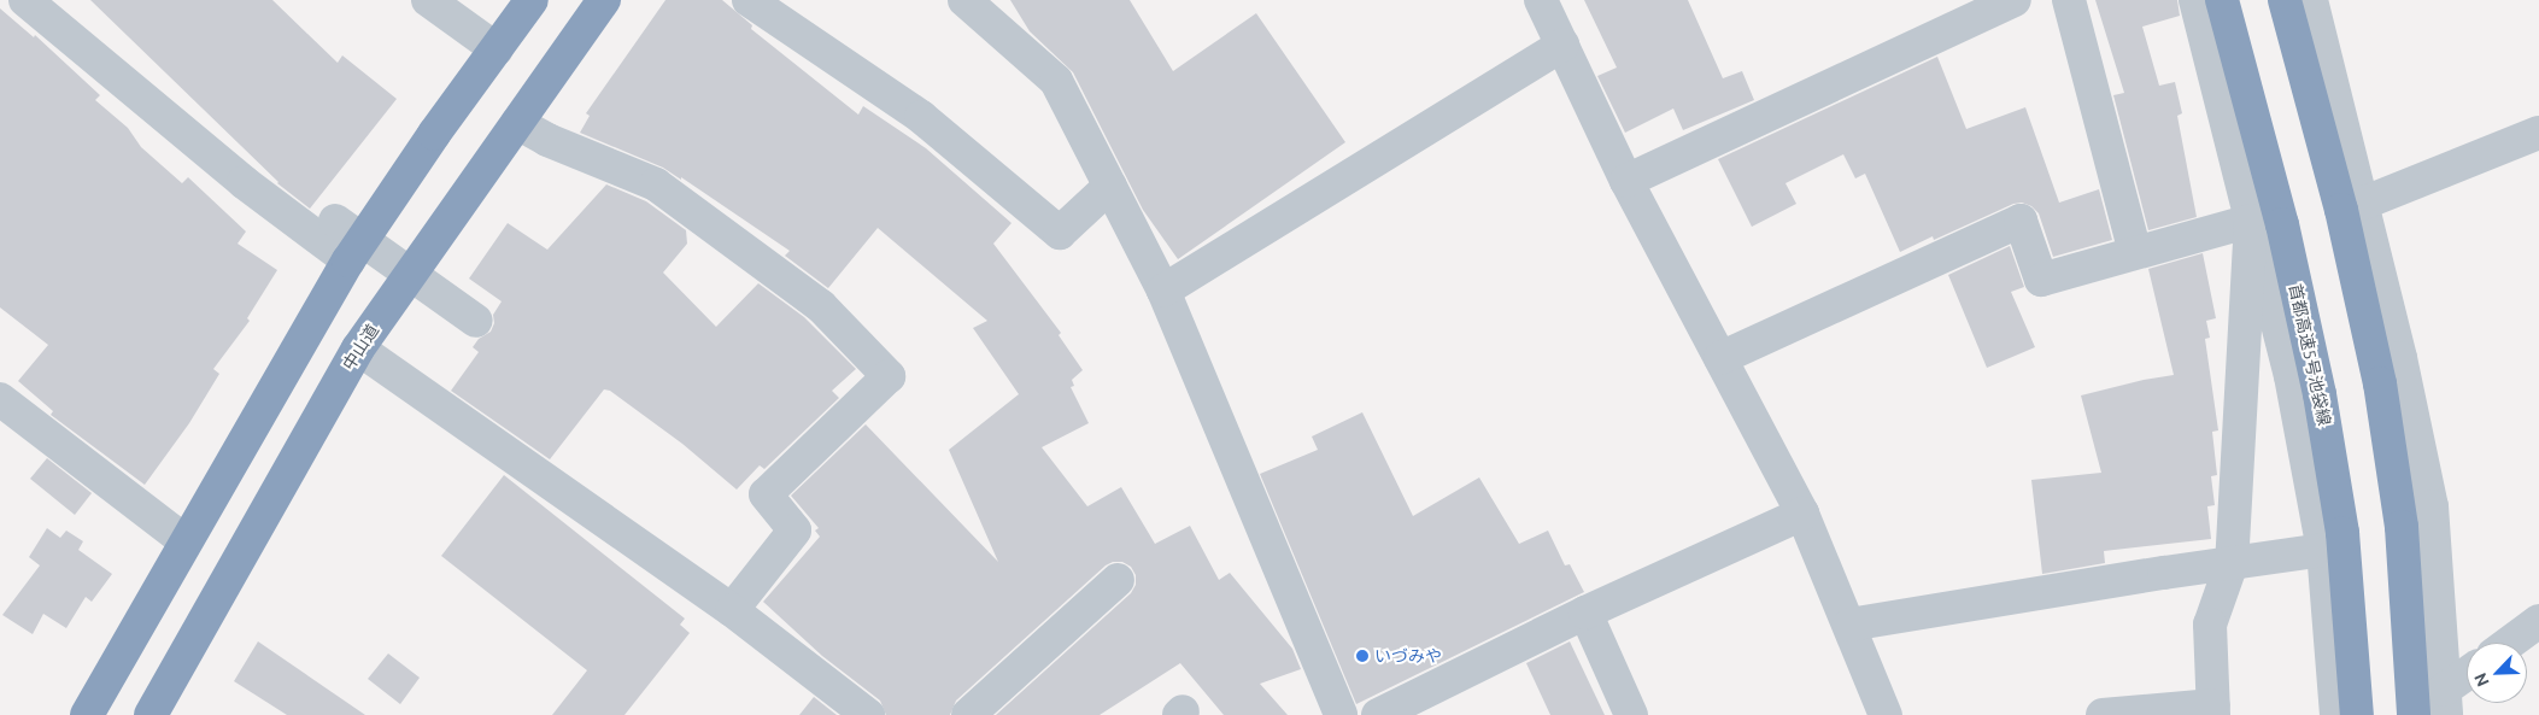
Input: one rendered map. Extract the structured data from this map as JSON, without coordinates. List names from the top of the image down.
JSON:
{
  "streets": {
    "highway": ["中山道", "首都高速5号池袋線"]
  },
  "places": ["いづみや"],
  "north": "bottom left"
}
